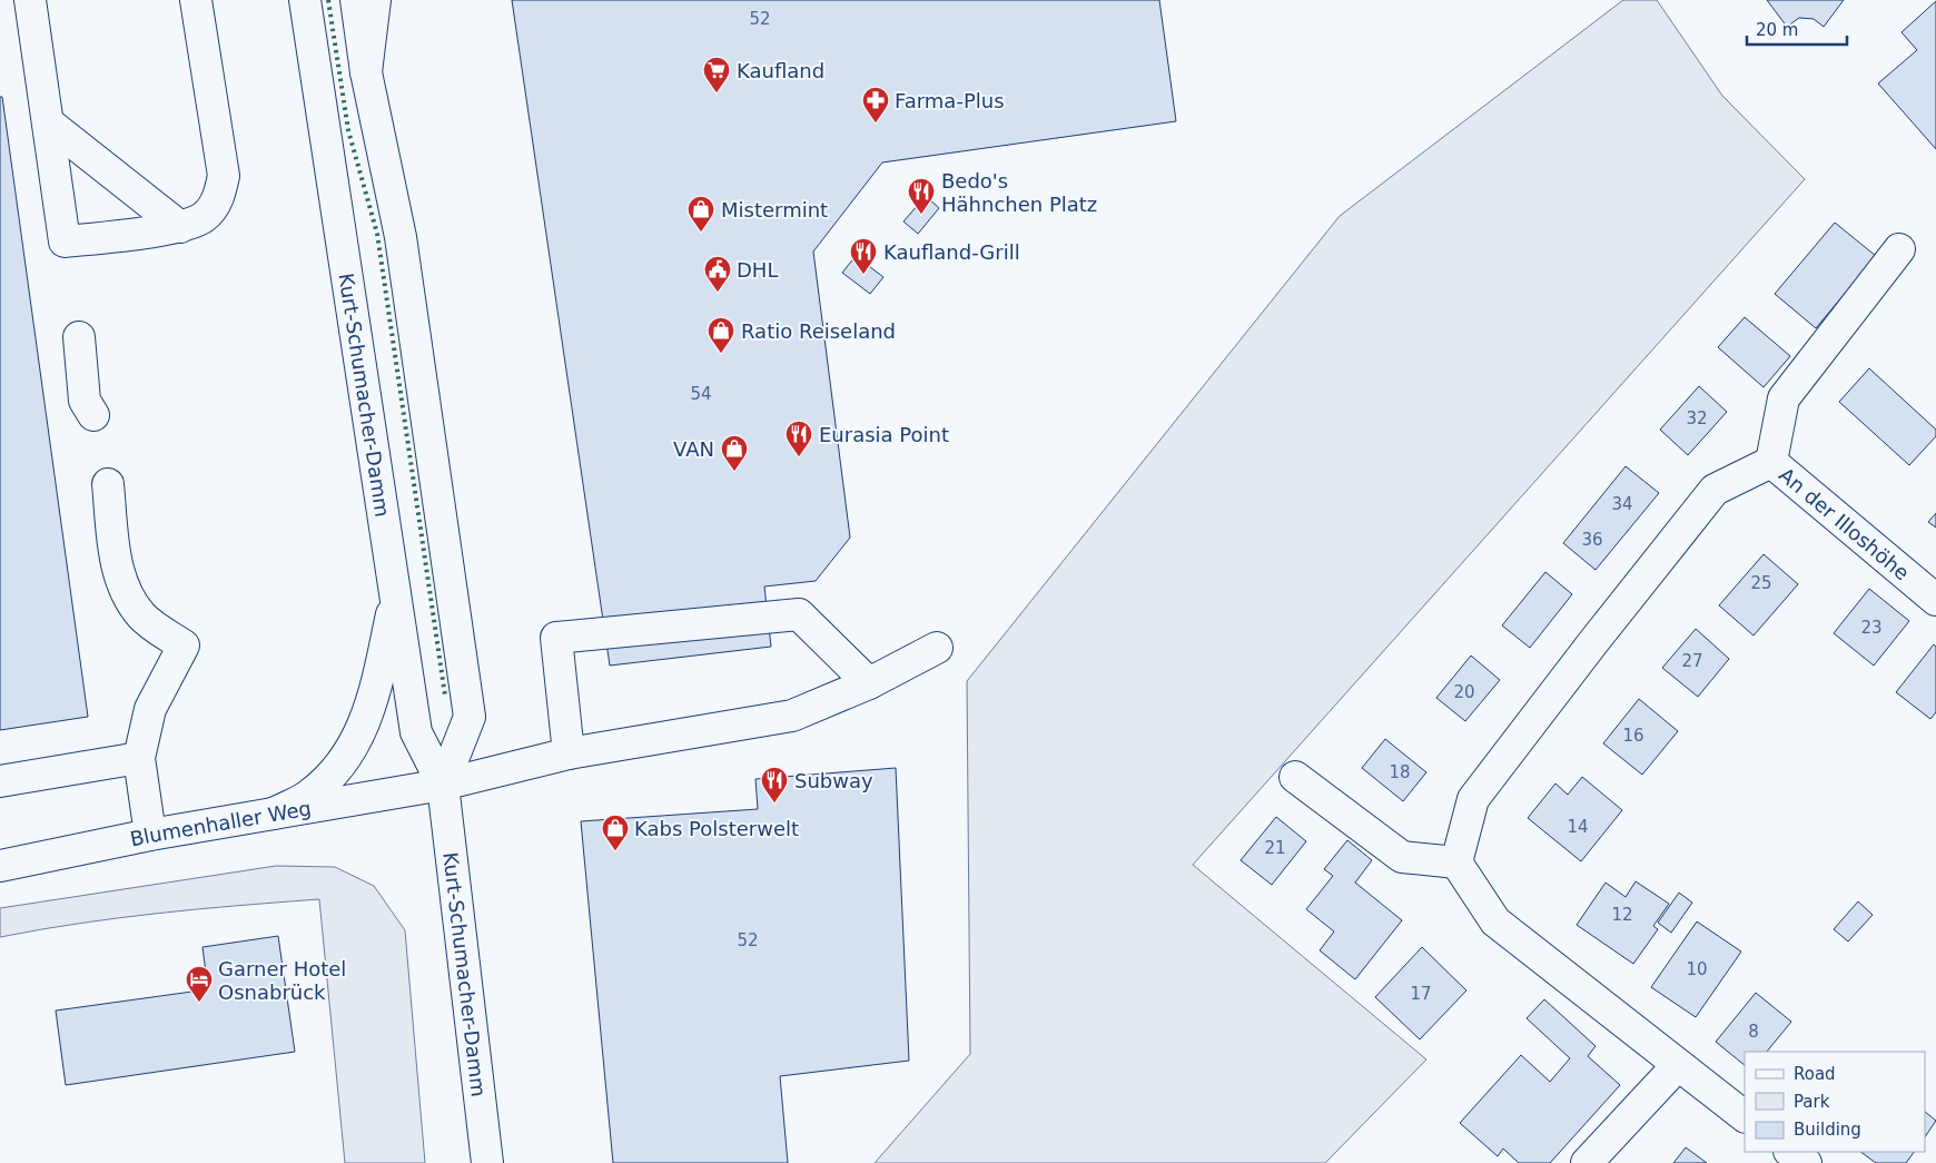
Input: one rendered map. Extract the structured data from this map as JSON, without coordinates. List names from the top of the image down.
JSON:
{
  "streets": {
    "main road": ["Kurt-Schumacher-Damm", "An der Illoshöhe", "Blumenhaller Weg"]
  },
  "crossings": [
    ["Kurt-Schumacher-Damm", "Blumenhaller Weg"]
  ],
  "places": {
    "supermarket": ["Kaufland"],
    "pharmacy": ["Farma-Plus"],
    "restaurant": [
      "Bedo's Hähnchen Platz",
      "Kaufland-Grill",
      "Eurasia Point",
      "Subway"
    ],
    "shop": [
      "Mistermint",
      "Ratio Reiseland",
      "VAN",
      "Kabs Polsterwelt"
    ],
    "public building": ["DHL"],
    "hotel": ["Garner Hotel Osnabrück"]
  },
  "house_numbers": [
    "52",
    "54",
    "32",
    "34",
    "36",
    "25",
    "23",
    "27",
    "20",
    "16",
    "18",
    "14",
    "21",
    "12",
    "52",
    "10",
    "17",
    "8"
  ],
  "legend": ["Road", "Park", "Building"],
  "scale_bar": "20 m"
}
